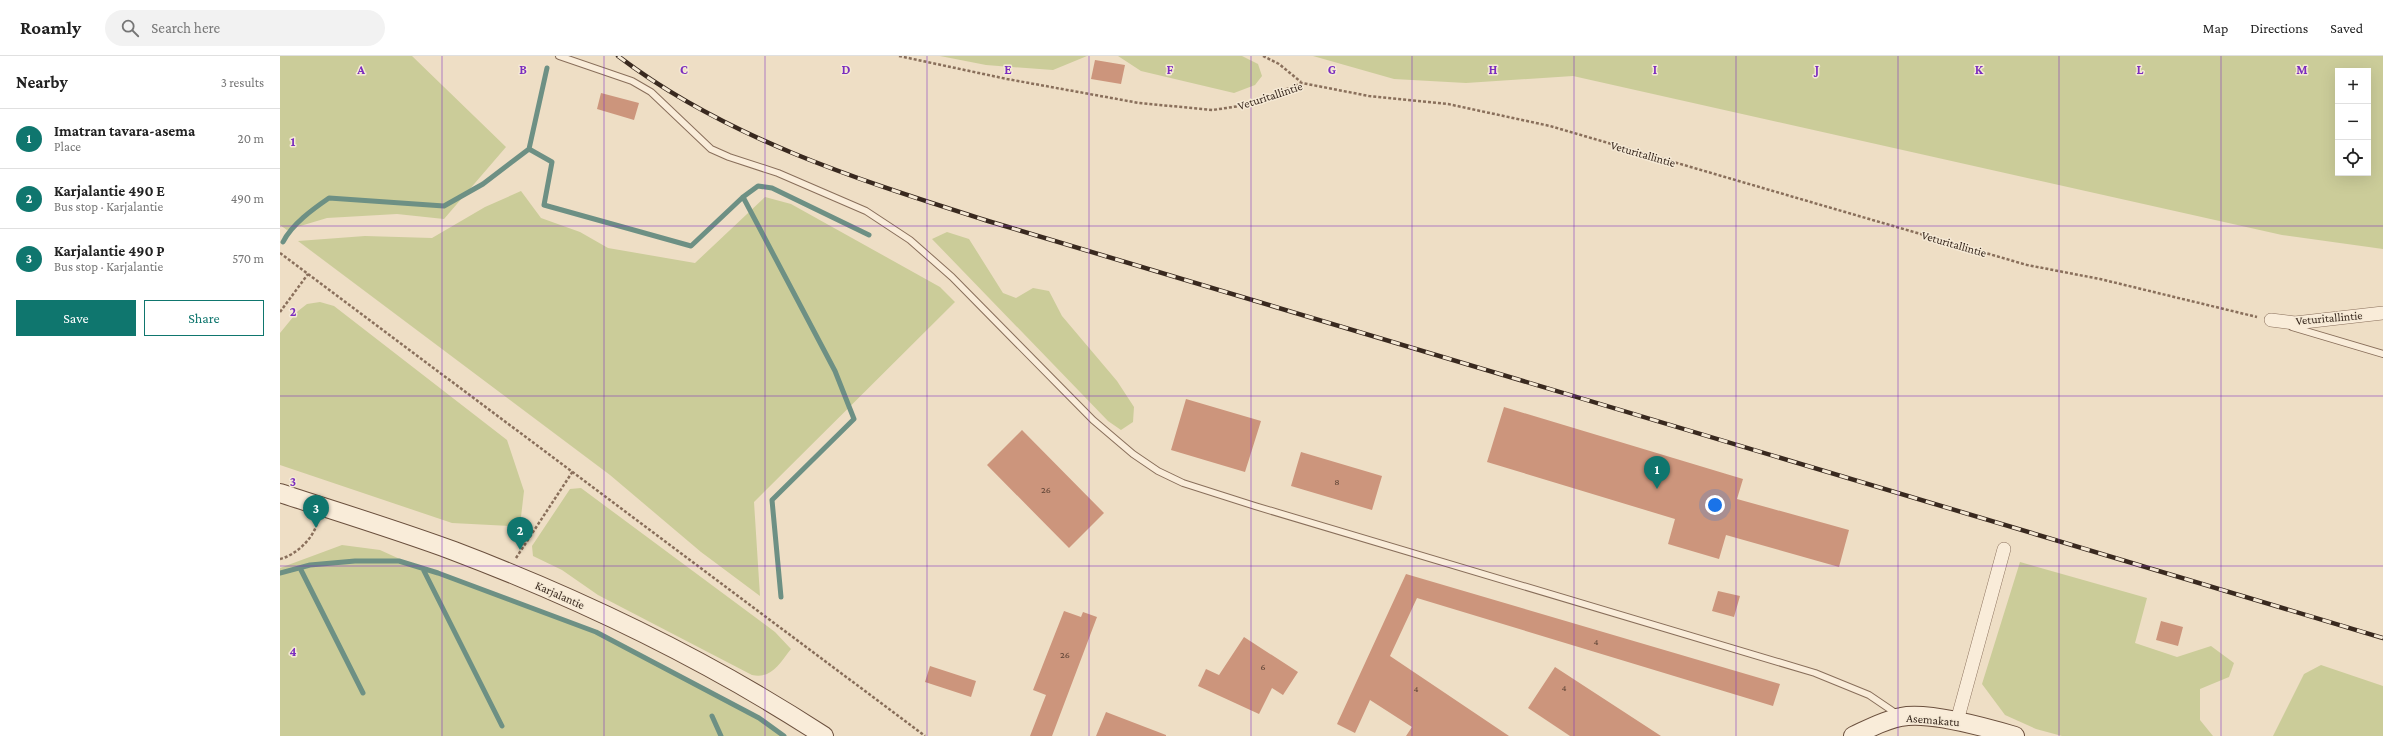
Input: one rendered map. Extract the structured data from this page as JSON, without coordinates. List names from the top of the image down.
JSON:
{
  "streets": {
    "main road": ["Karjalantie", "Asemakatu"],
    "street": ["Veturitallintie"]
  },
  "house_numbers": [
    "8",
    "26",
    "4",
    "26",
    "6",
    "4",
    "4"
  ],
  "page": {
    "header": "Roamly",
    "search": "Search here",
    "nav": ["Map", "Directions", "Saved"],
    "heading": ["Nearby", "3 results"],
    "map_buttons": ["+", "−"],
    "list": [
      {
        "mark": "1",
        "name": "Imatran tavara-asema",
        "note": "Place",
        "value": "20 m"
      },
      {
        "mark": "2",
        "name": "Karjalantie 490 E",
        "note": "Bus stop · Karjalantie",
        "value": "490 m"
      },
      {
        "mark": "3",
        "name": "Karjalantie 490 P",
        "note": "Bus stop · Karjalantie",
        "value": "570 m"
      }
    ],
    "buttons": ["Save", "Share"],
    "pins": ["1", "3", "2"]
  },
  "grid": {
    "columns": [
      "A",
      "B",
      "C",
      "D",
      "E",
      "F",
      "G",
      "H",
      "I",
      "J",
      "K",
      "L",
      "M"
    ],
    "rows": [
      "1",
      "2",
      "3",
      "4"
    ]
  }
}
